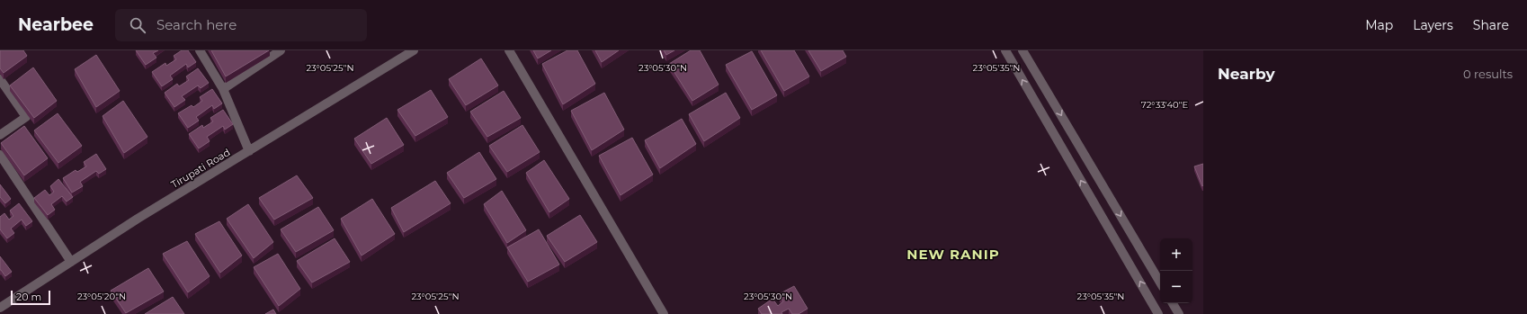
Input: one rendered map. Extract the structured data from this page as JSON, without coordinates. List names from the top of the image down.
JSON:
{
  "streets": {
    "street": ["Tirupati Road"]
  },
  "districts": ["NEW RANIP"],
  "scale_bar": "20 m",
  "page": {
    "header": "Nearbee",
    "search": "Search here",
    "nav": ["Map", "Layers", "Share"],
    "heading": ["Nearby", "0 results"],
    "map_buttons": ["+", "−"],
    "scale": "20 m"
  },
  "coordinates": [
    "23°05'25\"N",
    "23°05'30\"N",
    "23°05'35\"N",
    "72°33'40\"E",
    "23°05'20\"N"
  ]
}
